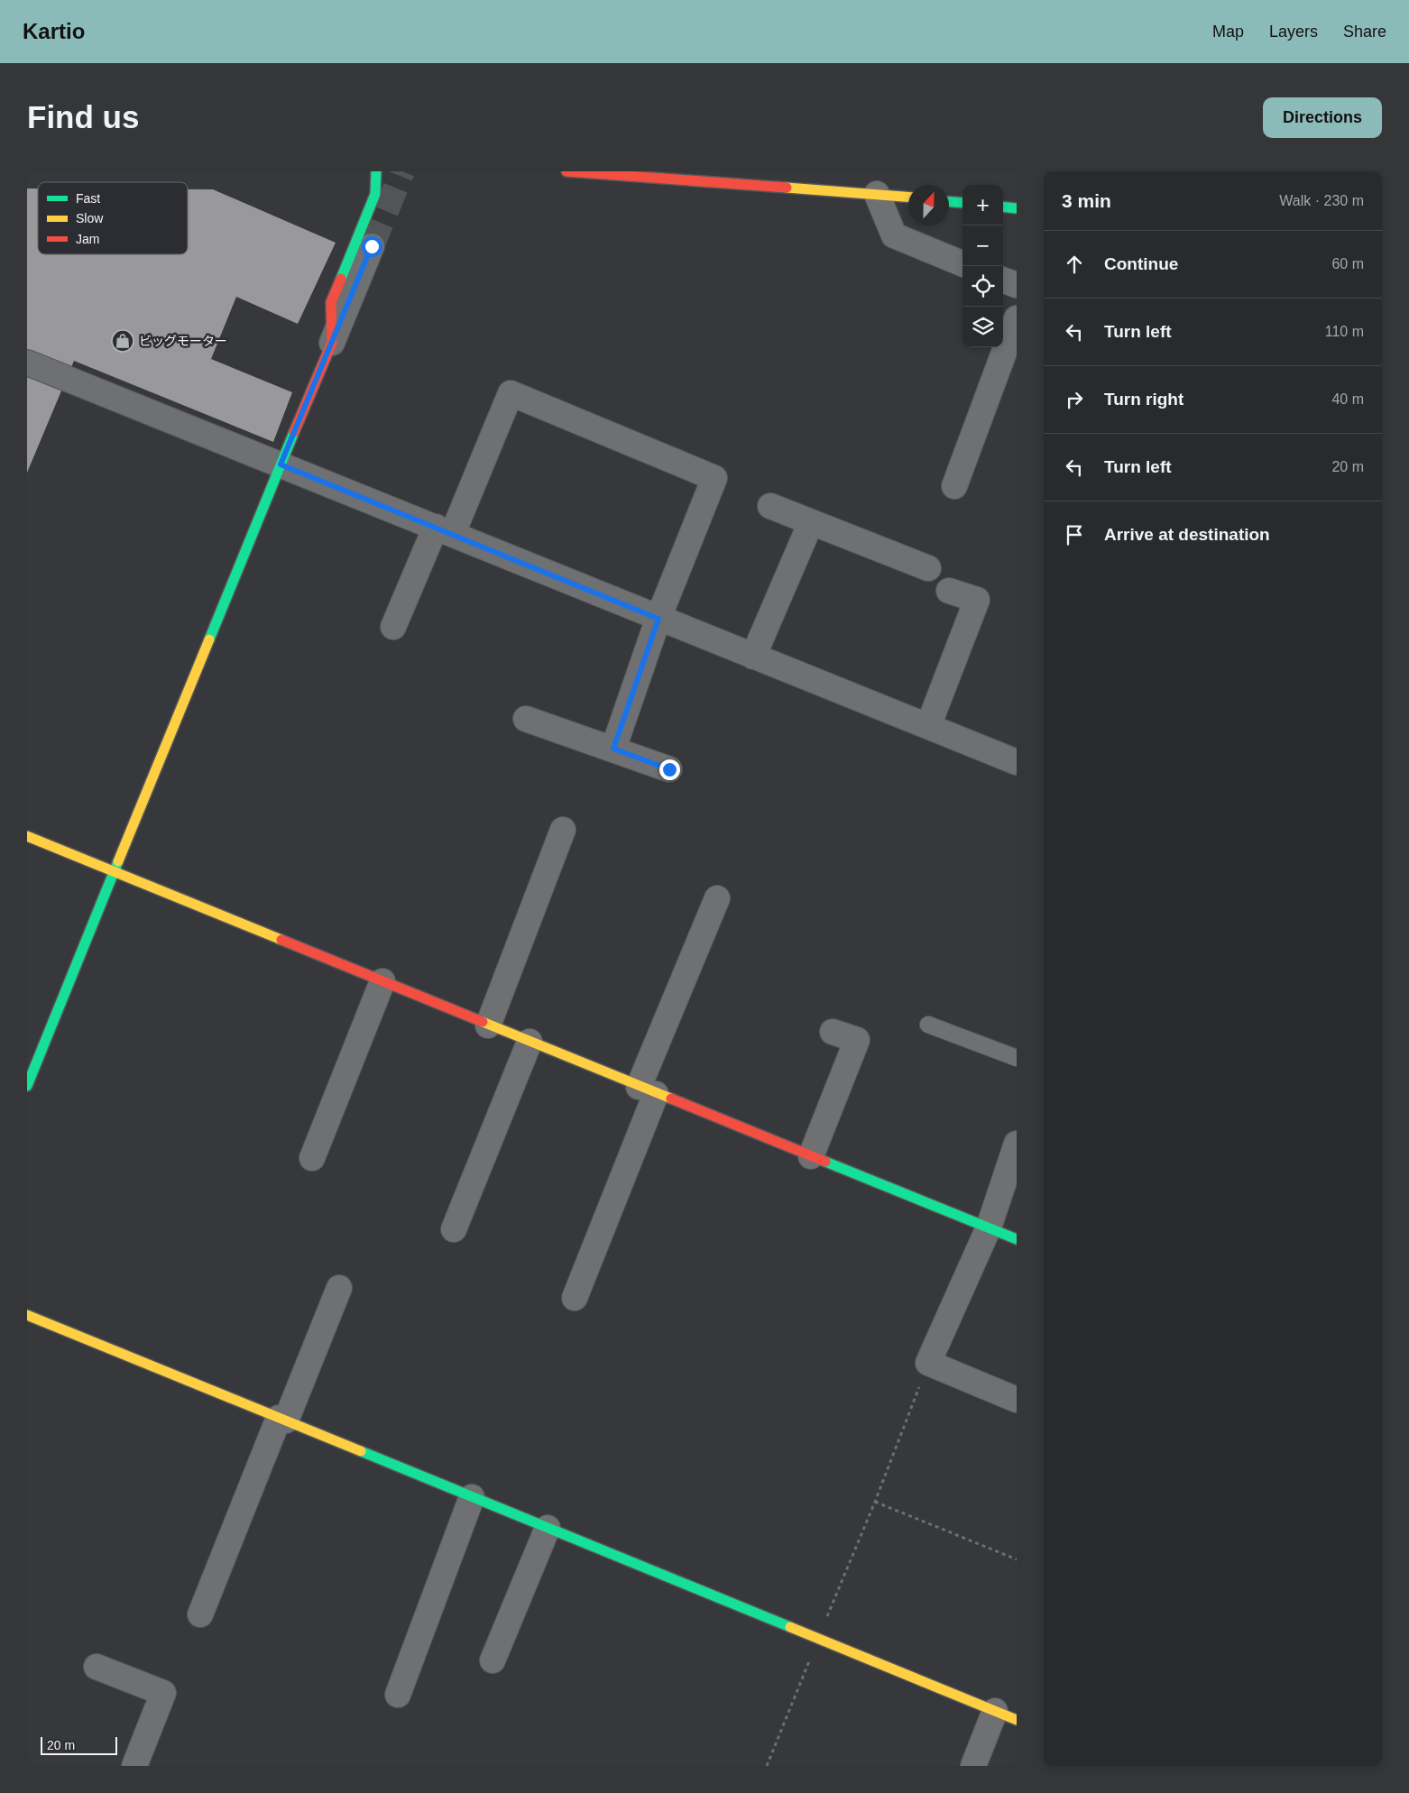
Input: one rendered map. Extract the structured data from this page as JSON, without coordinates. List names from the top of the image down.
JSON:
{
  "places": {
    "shop": ["ビッグモーター"]
  },
  "legend": ["Fast", "Slow", "Jam"],
  "scale_bar": "20 m",
  "north": "top",
  "page": {
    "header": "Kartio",
    "nav": ["Map", "Layers", "Share"],
    "buttons": "Directions",
    "title": "Find us",
    "heading": ["3 min", "Walk · 230 m"],
    "map_buttons": ["+", "−"],
    "list": [
      ["Continue", "60 m"],
      ["Turn left", "110 m"],
      ["Turn right", "40 m"],
      ["Turn left", "20 m"],
      "Arrive at destination"
    ],
    "scale": "20 m"
  }
}
